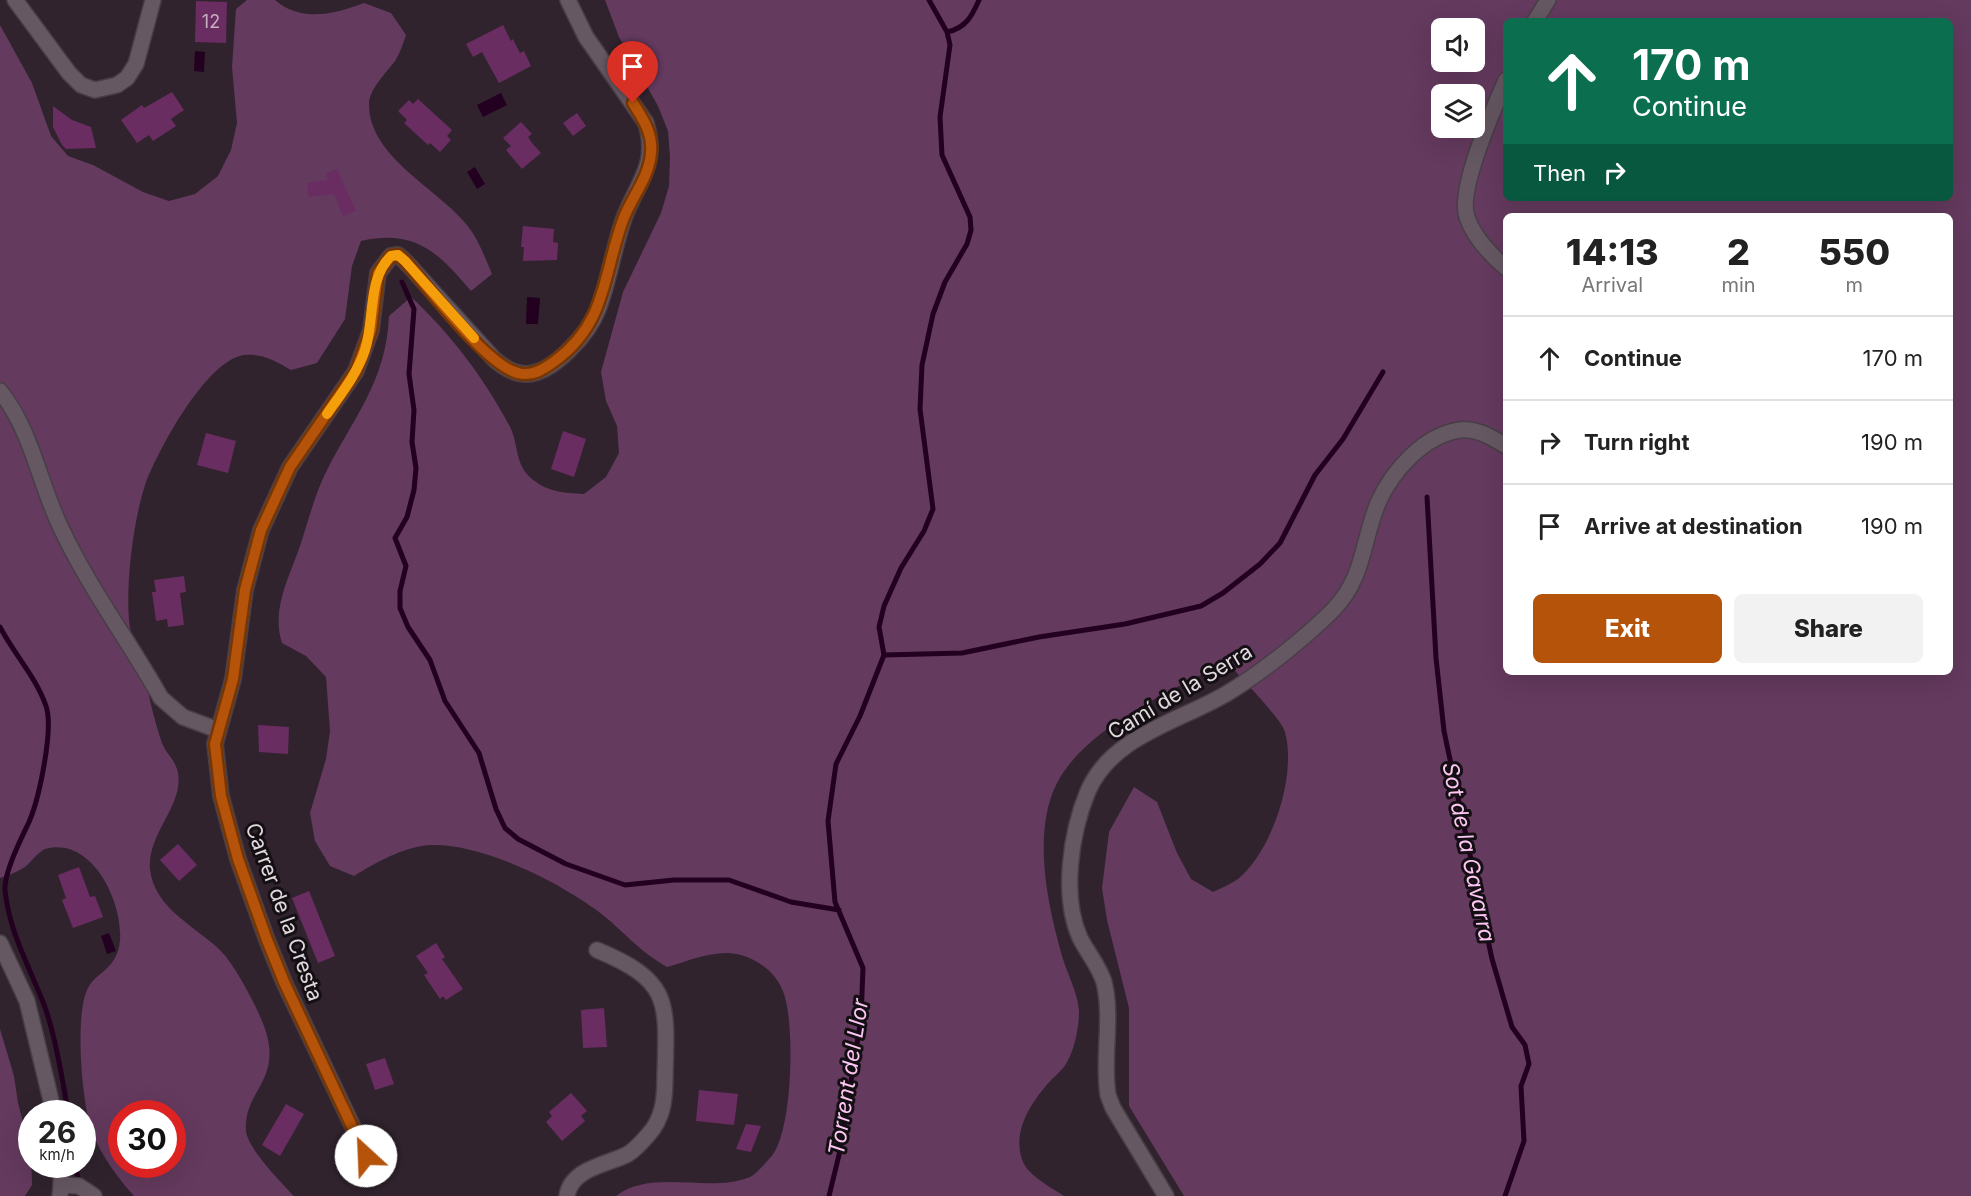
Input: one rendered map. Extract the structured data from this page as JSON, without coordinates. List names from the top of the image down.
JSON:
{
  "streets": {
    "street": ["Camí de la Serra", "Carrer de la Cresta"]
  },
  "water": ["Sot de la Gavarra", "Torrent del Llor"],
  "house_numbers": ["12"],
  "page": {
    "turn": ["170 m", "Continue"],
    "then": "Then",
    "eta": [
      "14:13",
      "Arrival",
      "2",
      "min",
      "550",
      "m"
    ],
    "list": [
      {
        "name": "Continue",
        "value": "170 m"
      },
      {
        "name": "Turn right",
        "value": "190 m"
      },
      {
        "name": "Arrive at destination",
        "value": "190 m"
      }
    ],
    "buttons": ["Exit", "Share"],
    "speed": "26 km/h",
    "limit": "30"
  }
}
